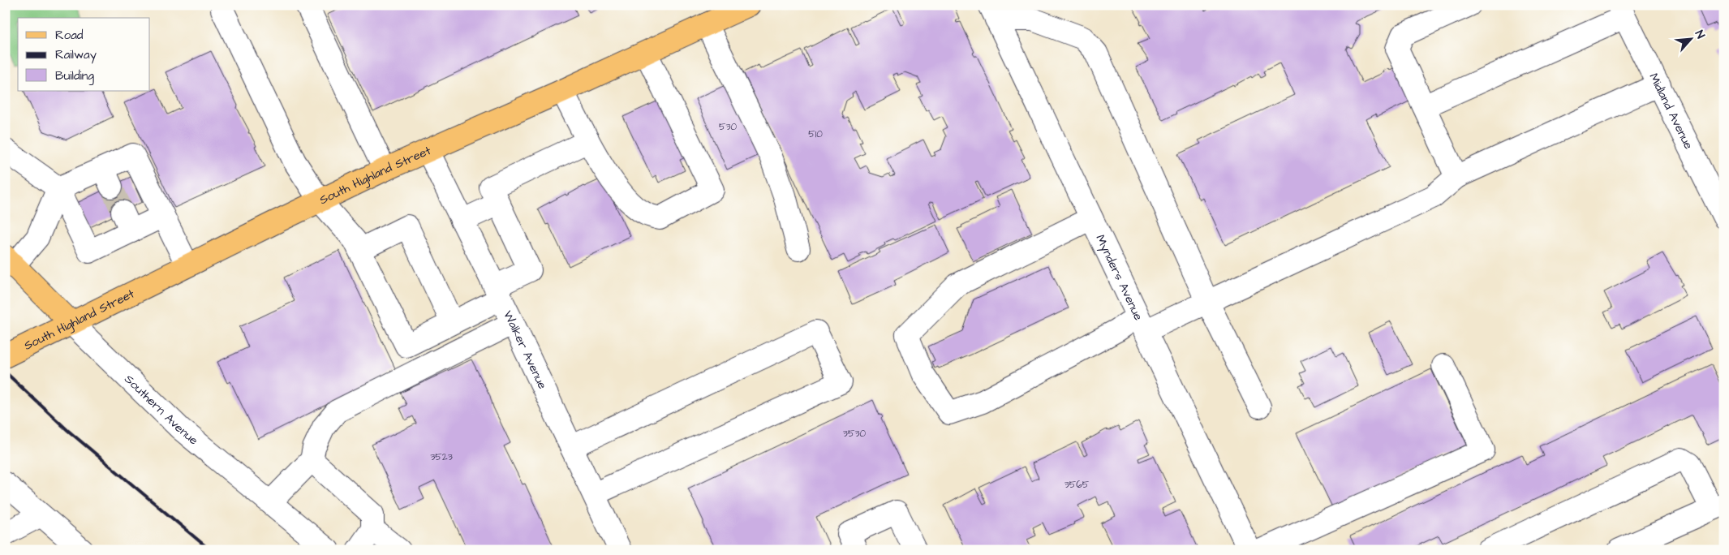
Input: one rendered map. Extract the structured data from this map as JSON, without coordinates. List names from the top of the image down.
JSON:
{
  "streets": {
    "main road": ["South Highland Street", "Southern Avenue"],
    "street": ["Midland Avenue", "Mynders Avenue", "Walker Avenue"]
  },
  "crossings": [
    ["South Highland Street", "Walker Avenue"],
    ["South Highland Street", "Southern Avenue"]
  ],
  "house_numbers": [
    "530",
    "510",
    "3530",
    "3523",
    "3565"
  ],
  "legend": ["Road", "Railway", "Building"],
  "north": "top right"
}
